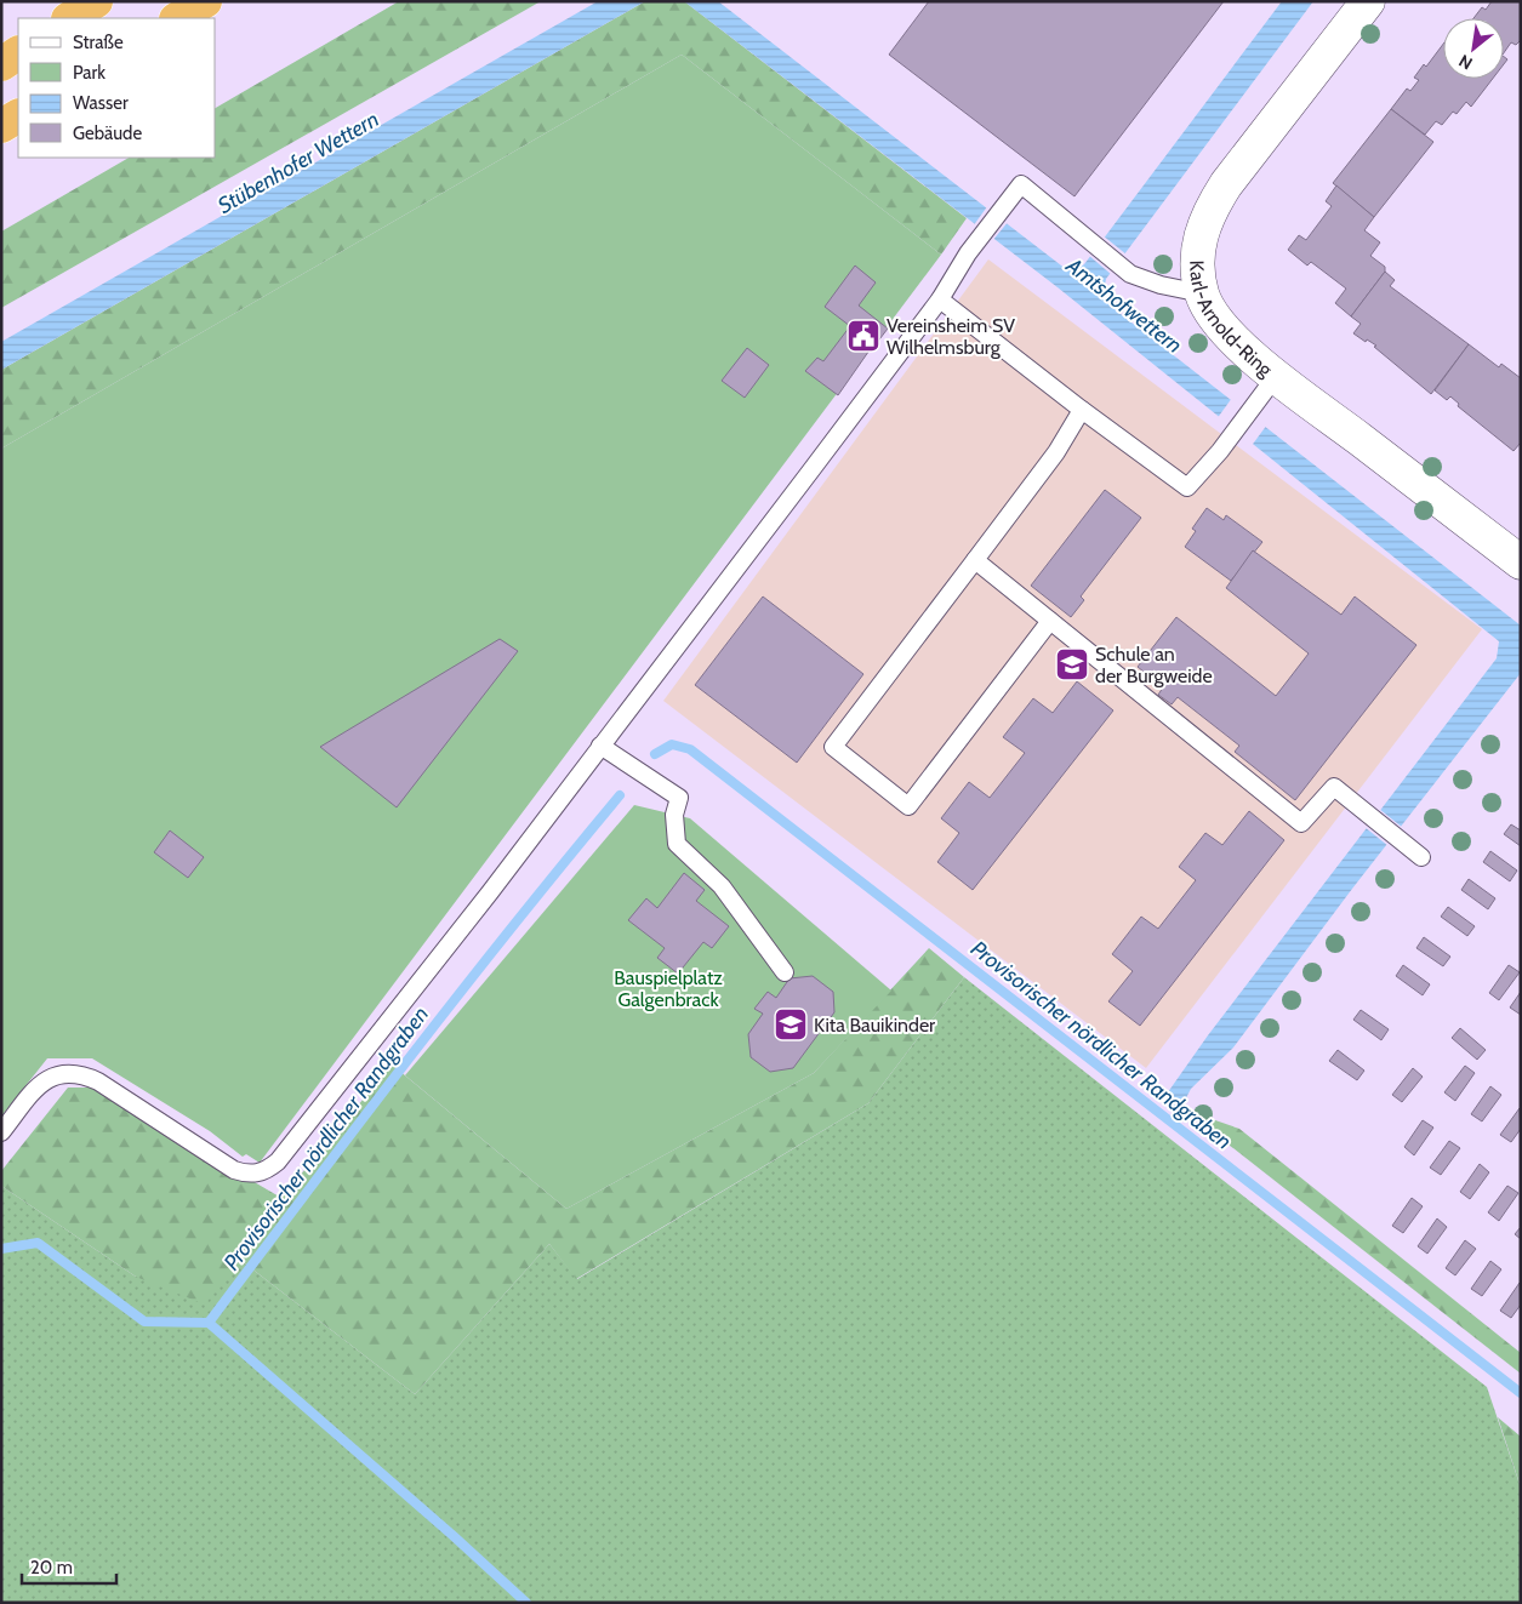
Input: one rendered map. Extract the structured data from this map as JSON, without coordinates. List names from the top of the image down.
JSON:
{
  "streets": {
    "street": ["Karl-Arnold-Ring"]
  },
  "water": ["Stübenhofer Wettern", "Amtshofwettern", "Provisorischer nördlicher Randgraben"],
  "parks": ["Bauspielplatz Galgenbrack"],
  "places": {
    "public building": ["Vereinsheim SV Wilhelmsburg"],
    "school or university": ["Schule an der Burgweide", "Kita Bauikinder"]
  },
  "legend": [
    "Straße",
    "Park",
    "Wasser",
    "Gebäude"
  ],
  "scale_bar": "20 m",
  "north": "bottom left"
}
